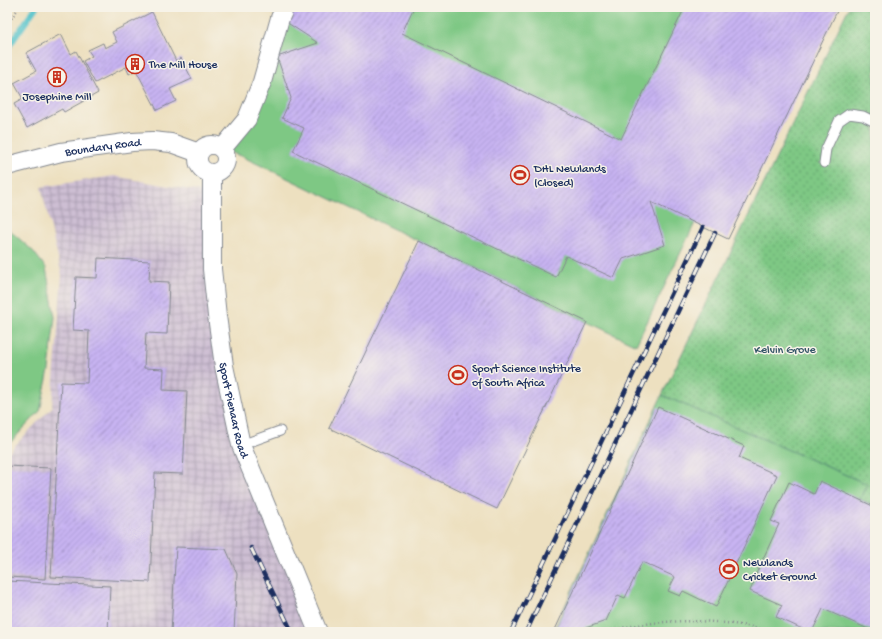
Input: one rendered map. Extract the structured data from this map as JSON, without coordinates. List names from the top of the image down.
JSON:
{
  "streets": {
    "street": ["Boundary Road", "Sport Pienaar Road"]
  },
  "crossings": [
    ["Boundary Road", "Sport Pienaar Road"]
  ],
  "parks": ["Kelvin Grove"],
  "places": {
    "building": ["The Mill House", "Josephine Mill"],
    "sports": ["DHL Newlands (Closed)", "Sport Science Institute of South Africa", "Newlands Cricket Ground"]
  }
}
